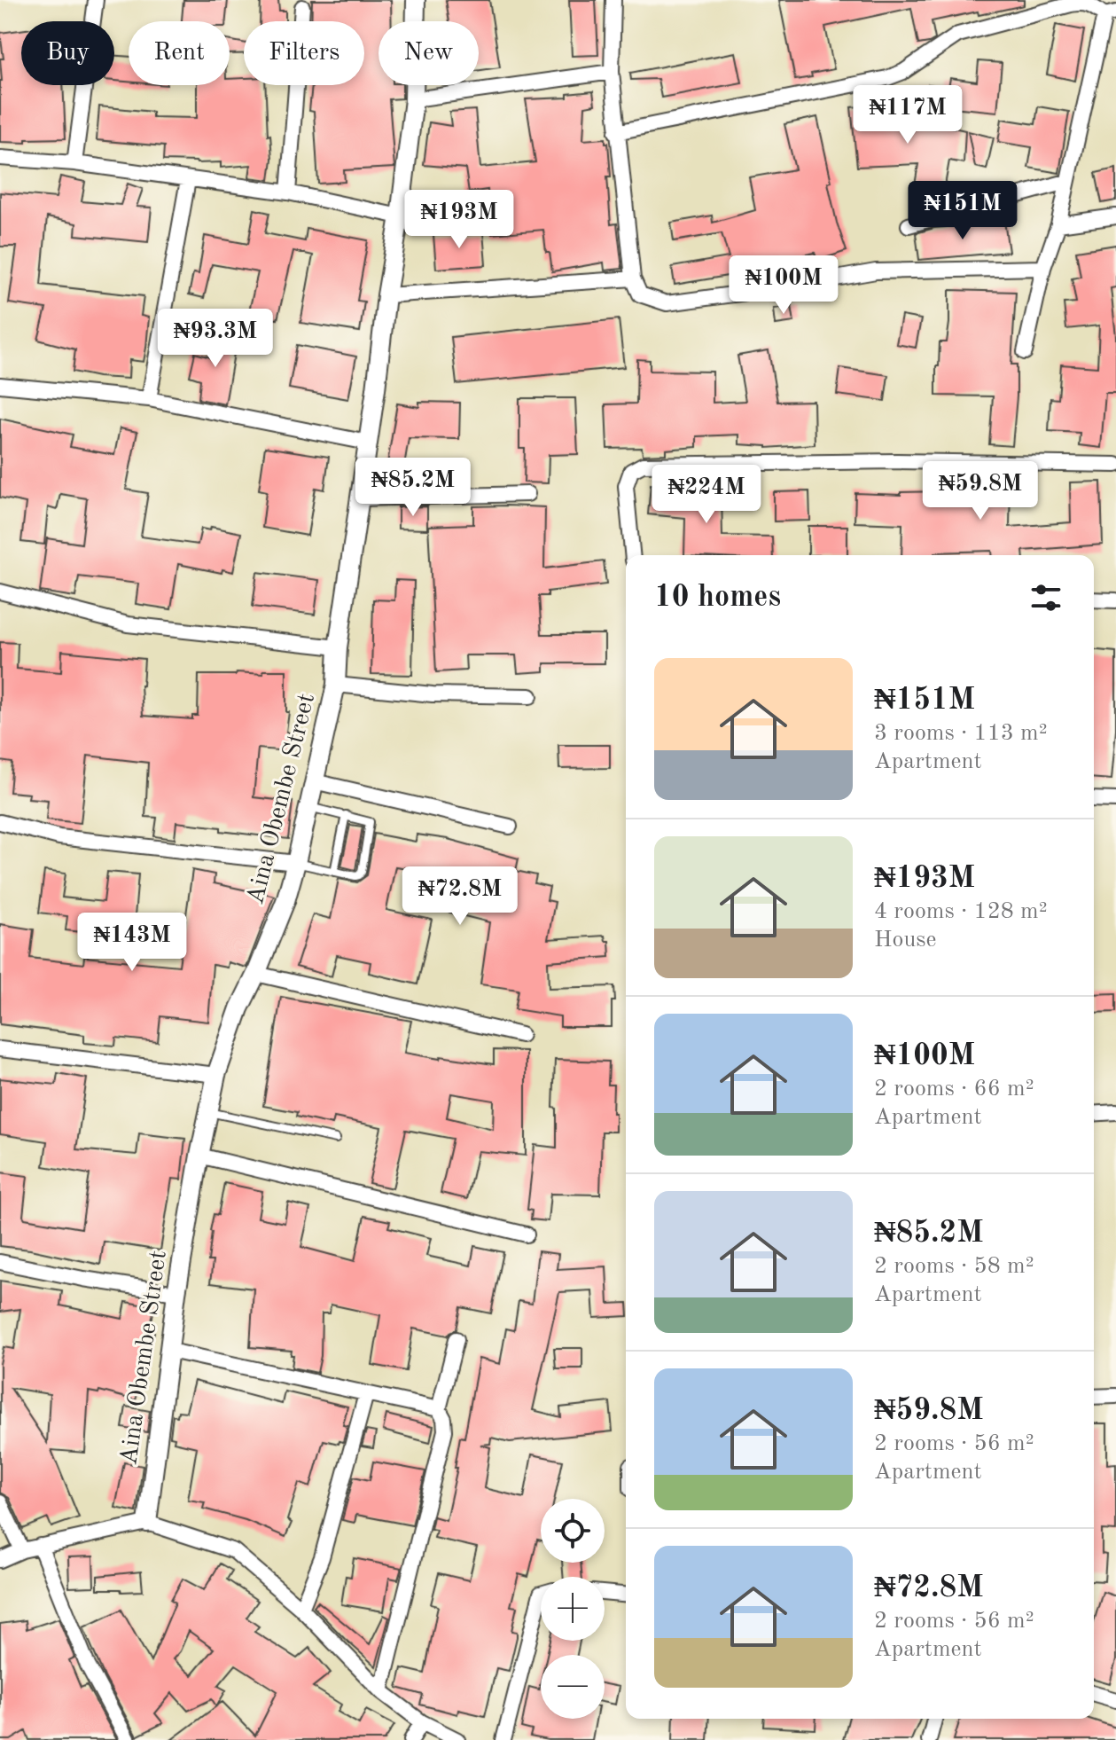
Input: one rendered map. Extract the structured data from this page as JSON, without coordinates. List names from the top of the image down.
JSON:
{
  "streets": {
    "street": ["Aina Obembe Street"]
  },
  "page": {
    "chip": [
      "Buy",
      "Rent",
      "Filters",
      "New"
    ],
    "price": [
      "₦117M",
      "₦151M",
      "₦193M",
      "₦100M",
      "₦93.3M",
      "₦85.2M",
      "₦59.8M",
      "₦224M",
      "₦72.8M",
      "₦143M"
    ],
    "heading": "10 homes",
    "list": [
      {
        "name": "₦151M",
        "note": "3 rooms · 113 m² · Apartment"
      },
      {
        "name": "₦193M",
        "note": "4 rooms · 128 m² · House"
      },
      {
        "name": "₦100M",
        "note": "2 rooms · 66 m² · Apartment"
      },
      {
        "name": "₦85.2M",
        "note": "2 rooms · 58 m² · Apartment"
      },
      {
        "name": "₦59.8M",
        "note": "2 rooms · 56 m² · Apartment"
      },
      {
        "name": "₦72.8M",
        "note": "2 rooms · 56 m² · Apartment"
      }
    ],
    "map_buttons": ["+", "−"]
  }
}
